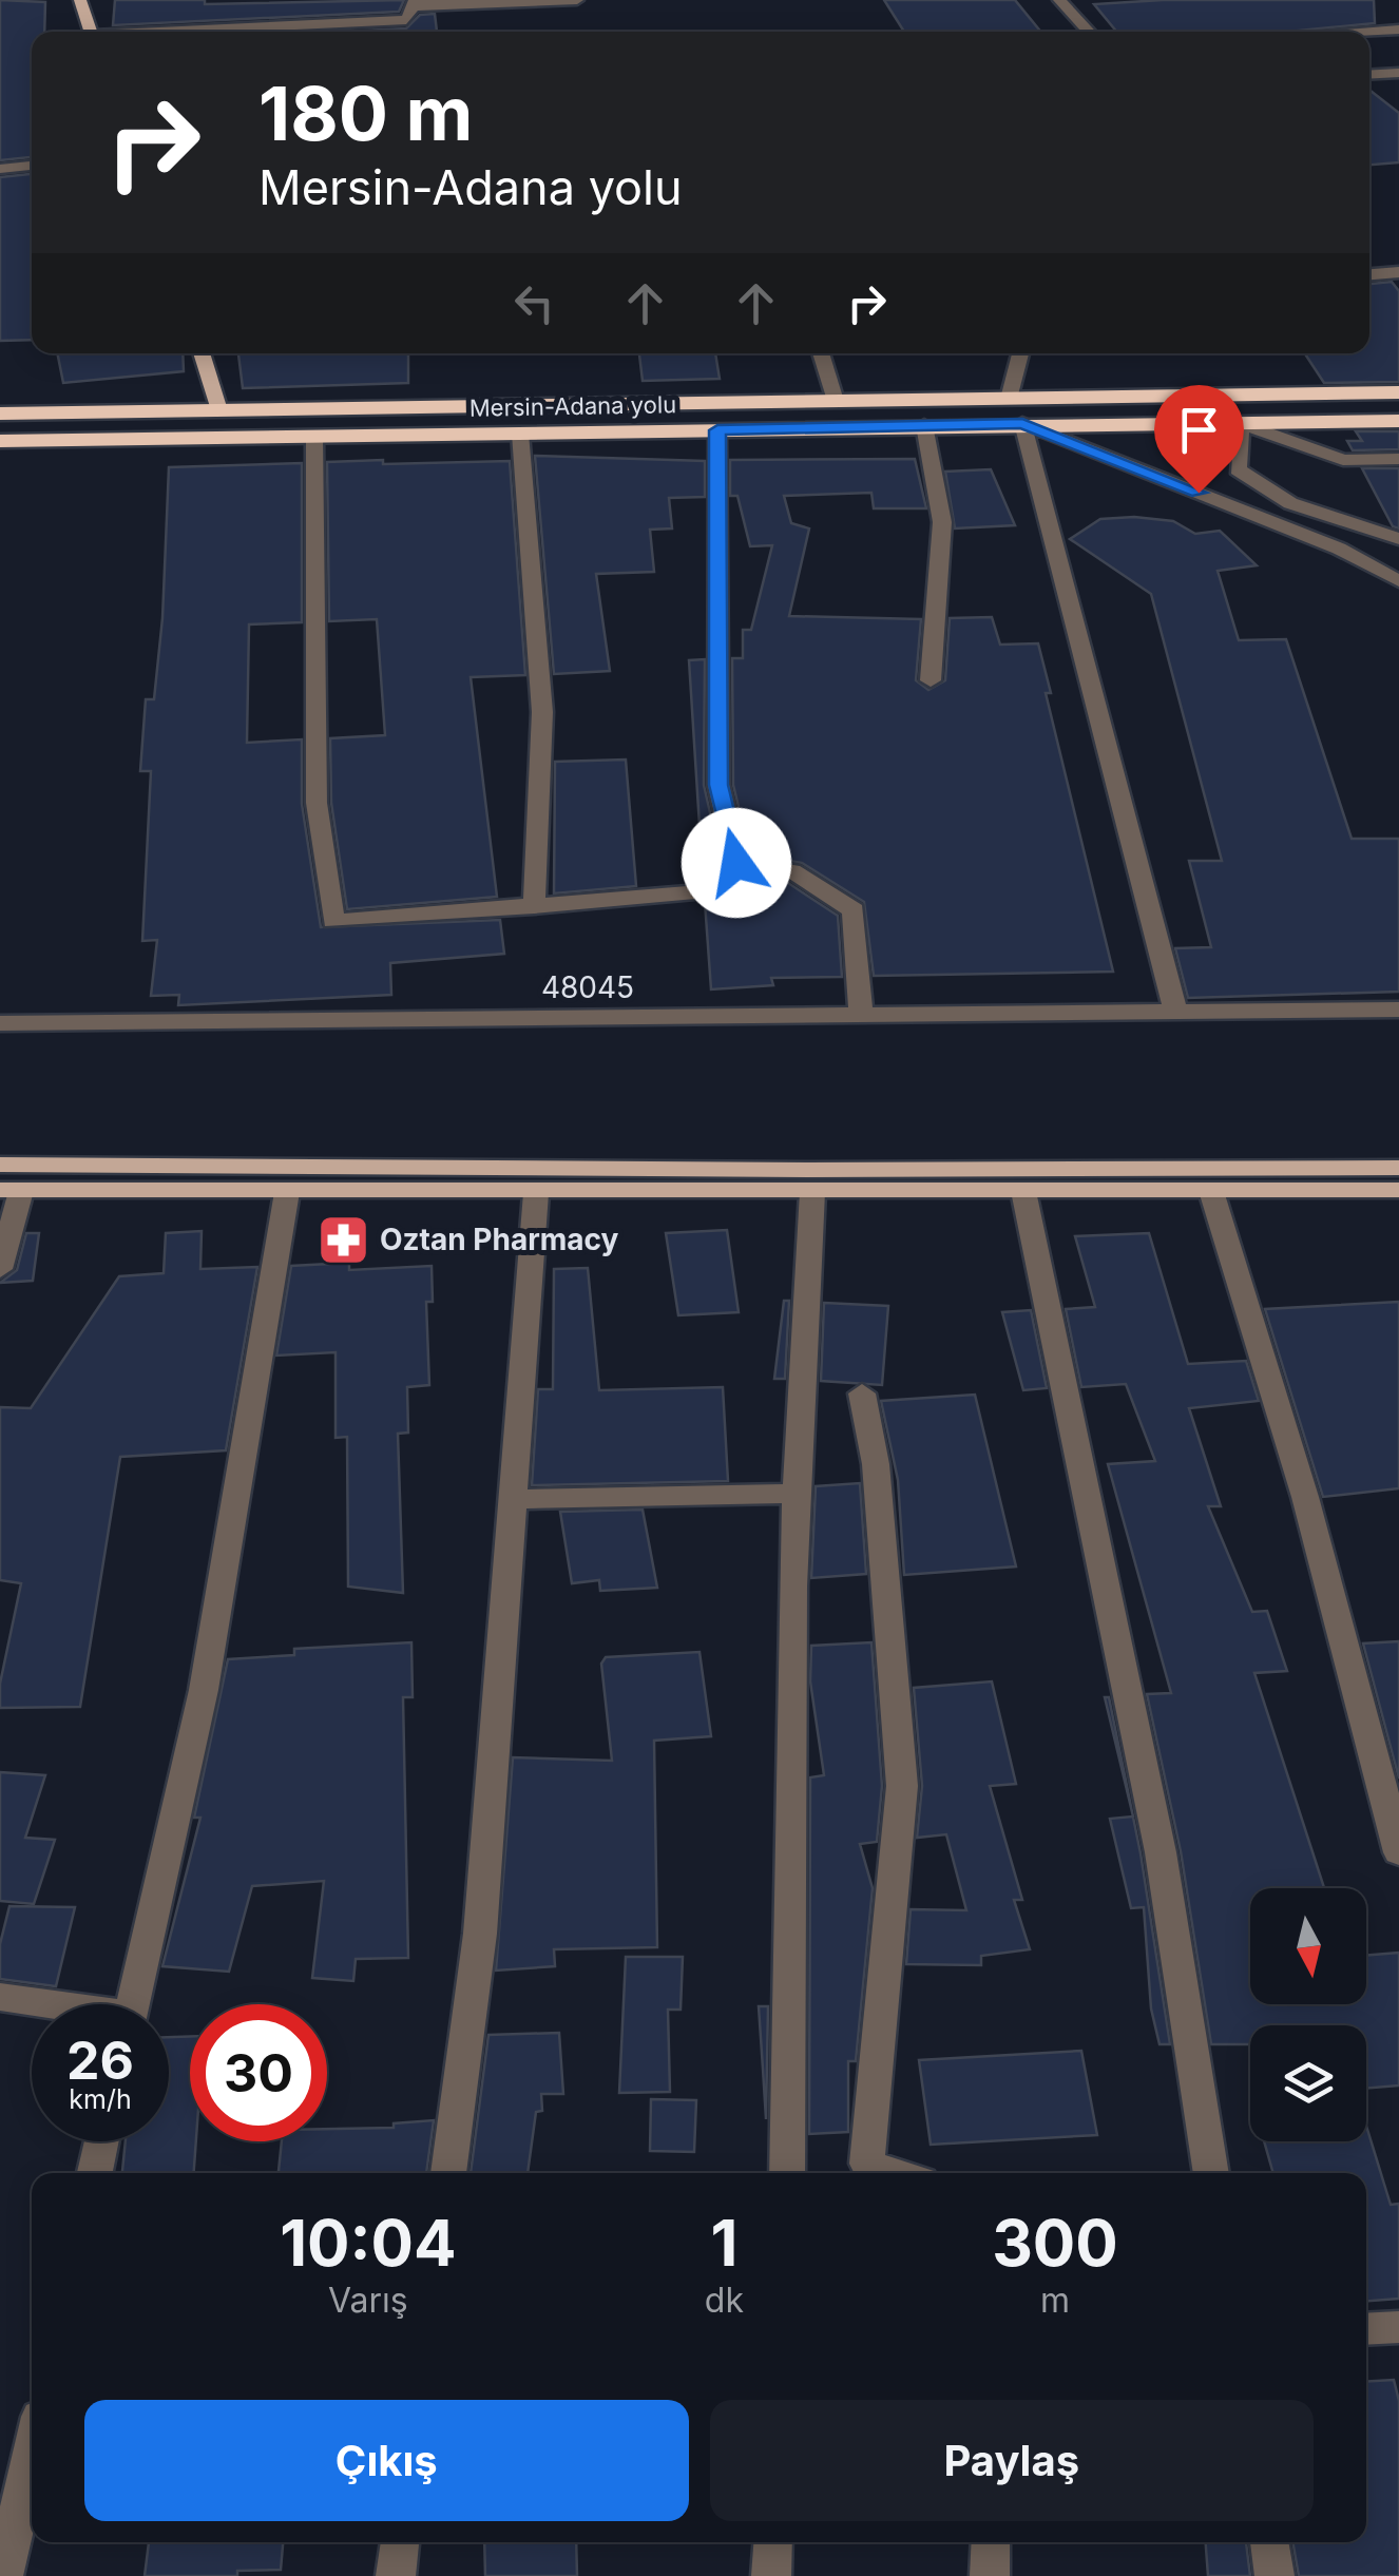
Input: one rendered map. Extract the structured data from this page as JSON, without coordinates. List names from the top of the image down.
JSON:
{
  "streets": {
    "highway": ["Mersin-Adana yolu"],
    "street": ["48045"]
  },
  "places": {
    "pharmacy": ["Oztan Pharmacy"]
  },
  "north": "bottom",
  "page": {
    "turn": ["180 m", "Mersin-Adana yolu"],
    "speed": "26 km/h",
    "limit": "30",
    "eta": [
      "10:04",
      "Varış",
      "1",
      "dk",
      "300",
      "m"
    ],
    "buttons": ["Çıkış", "Paylaş"]
  }
}
